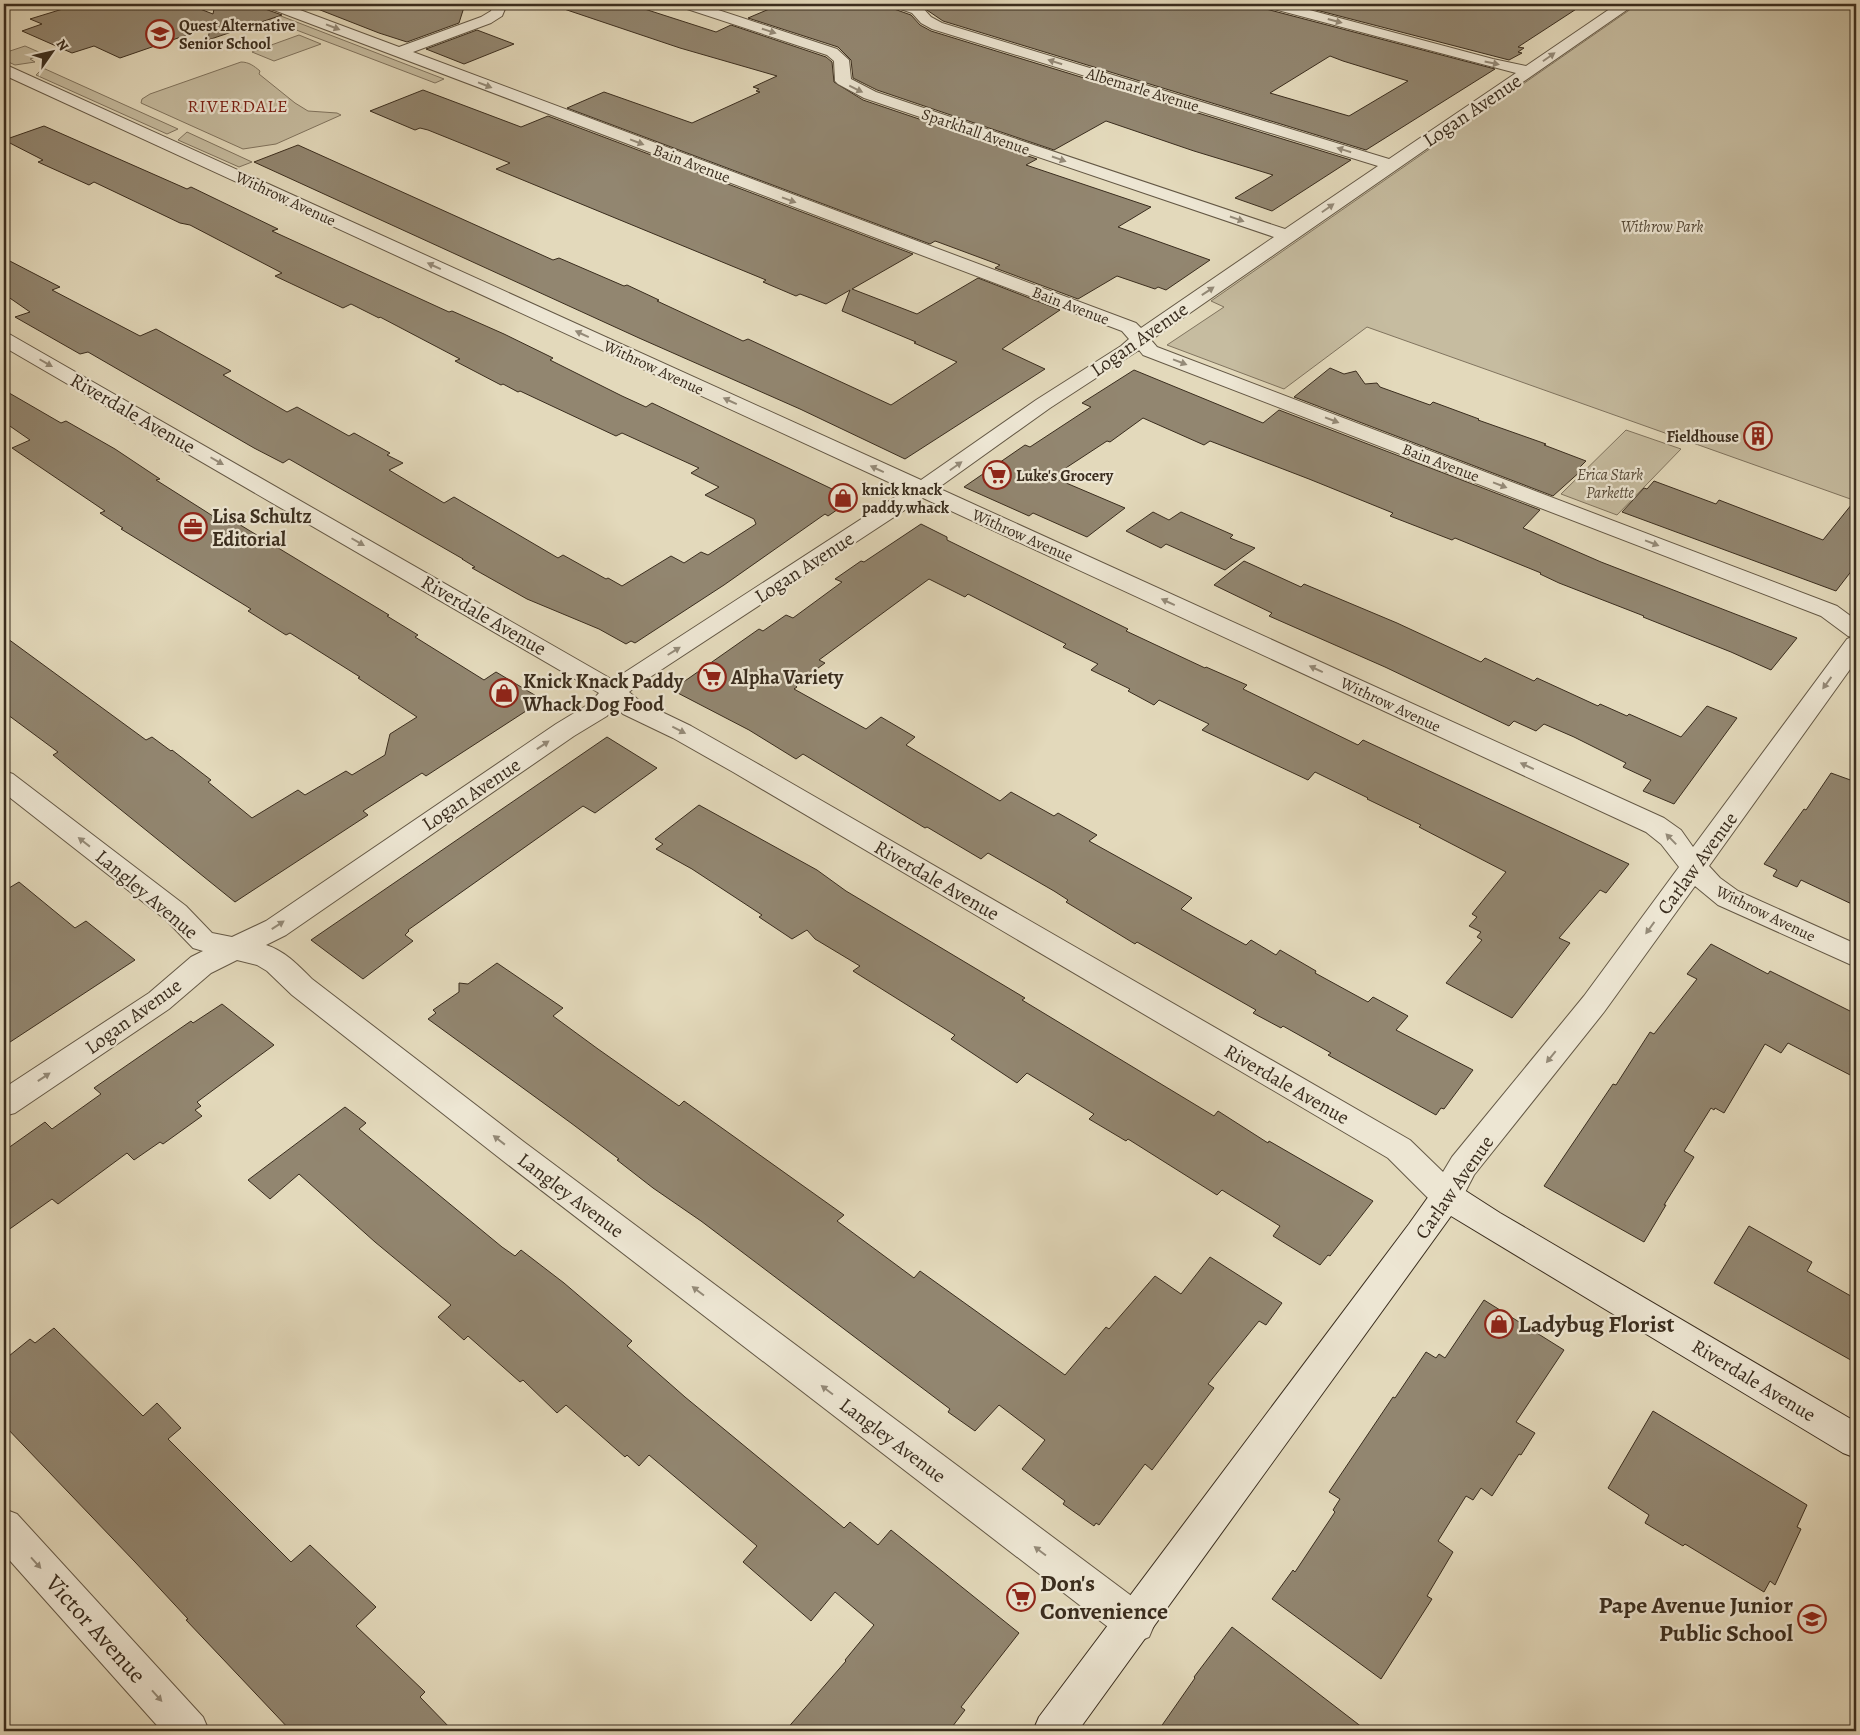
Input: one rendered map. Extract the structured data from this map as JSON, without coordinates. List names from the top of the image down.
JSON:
{
  "streets": {
    "street": [
      "Albemarle Avenue",
      "Logan Avenue",
      "Sparkhall Avenue",
      "Bain Avenue",
      "Withrow Avenue",
      "Riverdale Avenue",
      "Carlaw Avenue",
      "Langley Avenue",
      "Victor Avenue"
    ]
  },
  "crossings": [
    ["Albemarle Avenue", "Logan Avenue"],
    ["Logan Avenue", "Sparkhall Avenue"],
    ["Logan Avenue", "Bain Avenue"],
    ["Logan Avenue", "Withrow Avenue"],
    ["Logan Avenue", "Riverdale Avenue"],
    ["Logan Avenue", "Langley Avenue"],
    ["Withrow Avenue", "Carlaw Avenue"],
    ["Riverdale Avenue", "Carlaw Avenue"],
    ["Carlaw Avenue", "Langley Avenue"]
  ],
  "one_way": [
    "Logan Avenue",
    "Sparkhall Avenue",
    "Bain Avenue",
    "Withrow Avenue",
    "Riverdale Avenue",
    "Carlaw Avenue",
    "Langley Avenue",
    "Victor Avenue"
  ],
  "districts": ["RIVERDALE"],
  "parks": ["Withrow Park", "Erica Stark Parkette"],
  "places": {
    "school or university": ["Quest Alternative Senior School", "Pape Avenue Junior Public School"],
    "building": ["Fieldhouse"],
    "supermarket": ["Luke's Grocery", "Alpha Variety", "Don's Convenience"],
    "shop": ["knick knack paddy whack", "Knick Knack Paddy Whack Dog Food", "Ladybug Florist"],
    "office": ["Lisa Schultz Editorial"]
  },
  "north": "top right"
}
